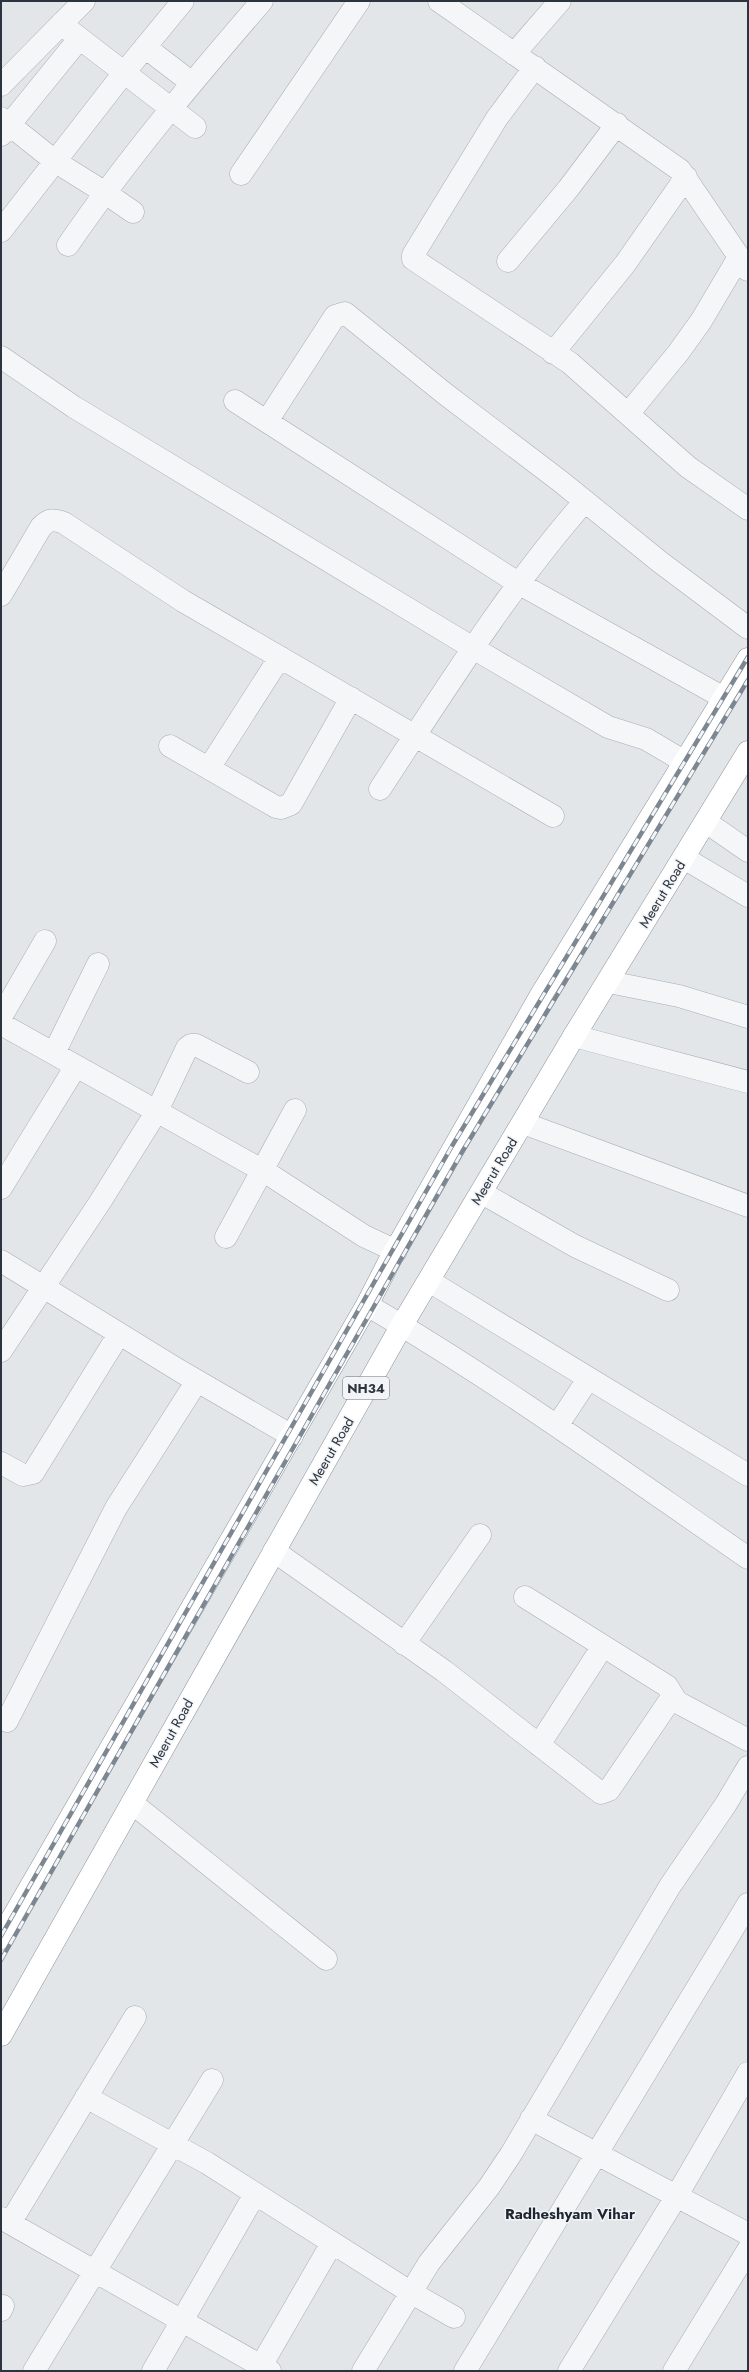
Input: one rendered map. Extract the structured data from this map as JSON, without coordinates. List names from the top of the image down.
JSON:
{
  "streets": {
    "highway": ["Meerut Road", "NH34"]
  },
  "districts": ["Radheshyam Vihar"]
}
